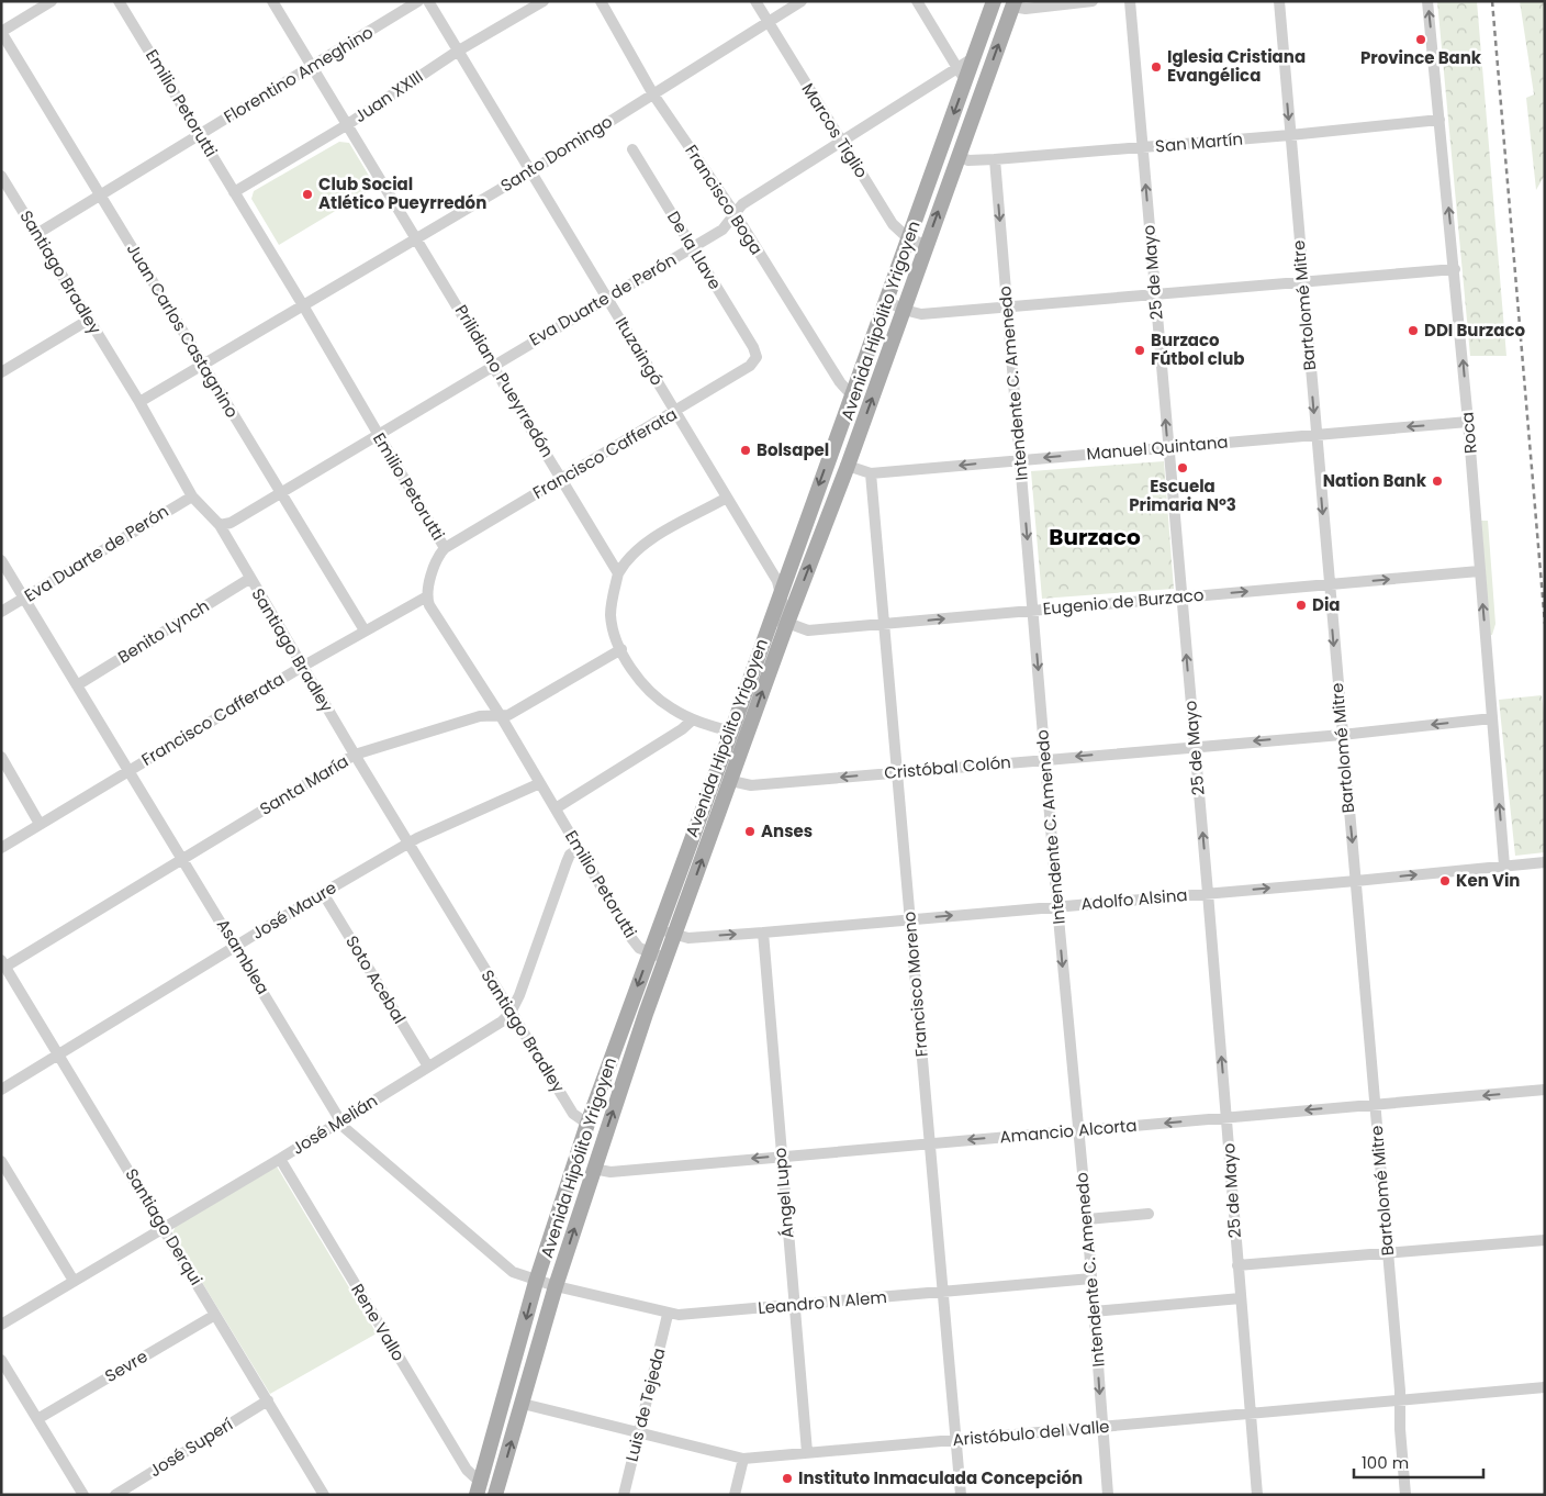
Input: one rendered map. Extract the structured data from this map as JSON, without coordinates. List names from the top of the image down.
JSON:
{
  "streets": {
    "main road": ["Avenida Hipólito Yrigoyen"],
    "street": [
      "Florentino Ameghino",
      "Juan XXIII",
      "Emilio Petorutti",
      "Marcos Tiglio",
      "San Martín",
      "Santo Domingo",
      "Francisco Boga",
      "De la Llave",
      "Santiago Bradley",
      "25 de Mayo",
      "Eva Duarte de Perón",
      "Bartolomé Mitre",
      "Juan Carlos Castagnino",
      "Ituzaingó",
      "Prilidiano Pueyrredón",
      "Intendente C. Amenedo",
      "Roca",
      "Manuel Quintana",
      "Francisco Cafferata",
      "Eugenio de Burzaco",
      "Benito Lynch",
      "Cristóbal Colón",
      "Santa María",
      "Adolfo Alsina",
      "José Maure",
      "Asamblea",
      "Soto Acebal",
      "Francisco Moreno",
      "José Melián",
      "Amancio Alcorta",
      "Ángel Lupo",
      "Santiago Derqui",
      "Leandro N Alem",
      "Rene Vallo",
      "Sevre",
      "Luis de Tejeda",
      "Aristóbulo del Valle",
      "José Superí"
    ]
  },
  "crossings": [
    ["Florentino Ameghino", "Emilio Petorutti"],
    ["Florentino Ameghino", "Santiago Bradley"],
    ["Florentino Ameghino", "Juan Carlos Castagnino"],
    ["Florentino Ameghino", "Prilidiano Pueyrredón"],
    ["Juan XXIII", "Emilio Petorutti"],
    ["Juan XXIII", "Ituzaingó"],
    ["Juan XXIII", "Prilidiano Pueyrredón"],
    ["Emilio Petorutti", "Santo Domingo"],
    ["Emilio Petorutti", "Eva Duarte de Perón"],
    ["Emilio Petorutti", "Avenida Hipólito Yrigoyen"],
    ["Emilio Petorutti", "Francisco Cafferata"],
    ["Emilio Petorutti", "Santa María"],
    ["Emilio Petorutti", "José Maure"],
    ["Marcos Tiglio", "Santo Domingo"],
    ["Marcos Tiglio", "Eva Duarte de Perón"],
    ["Marcos Tiglio", "Avenida Hipólito Yrigoyen"],
    ["San Martín", "25 de Mayo"],
    ["San Martín", "Bartolomé Mitre"],
    ["San Martín", "Avenida Hipólito Yrigoyen"],
    ["San Martín", "Intendente C. Amenedo"],
    ["San Martín", "Roca"],
    ["Santo Domingo", "Francisco Boga"],
    ["Santo Domingo", "Santiago Bradley"],
    ["Santo Domingo", "Juan Carlos Castagnino"],
    ["Santo Domingo", "Ituzaingó"],
    ["Santo Domingo", "Prilidiano Pueyrredón"],
    ["Francisco Boga", "Eva Duarte de Perón"],
    ["Francisco Boga", "Avenida Hipólito Yrigoyen"],
    ["De la Llave", "Eva Duarte de Perón"],
    ["De la Llave", "Francisco Cafferata"],
    ["Santiago Bradley", "Eva Duarte de Perón"],
    ["Santiago Bradley", "Avenida Hipólito Yrigoyen"],
    ["Santiago Bradley", "Francisco Cafferata"],
    ["Santiago Bradley", "Benito Lynch"],
    ["Santiago Bradley", "Santa María"],
    ["Santiago Bradley", "José Maure"],
    ["Santiago Bradley", "José Melián"],
    ["25 de Mayo", "Manuel Quintana"],
    ["25 de Mayo", "Eugenio de Burzaco"],
    ["25 de Mayo", "Cristóbal Colón"],
    ["25 de Mayo", "Adolfo Alsina"],
    ["25 de Mayo", "Amancio Alcorta"],
    ["25 de Mayo", "Aristóbulo del Valle"],
    ["Eva Duarte de Perón", "Avenida Hipólito Yrigoyen"],
    ["Eva Duarte de Perón", "Juan Carlos Castagnino"],
    ["Eva Duarte de Perón", "Ituzaingó"],
    ["Eva Duarte de Perón", "Prilidiano Pueyrredón"],
    ["Eva Duarte de Perón", "Asamblea"],
    ["Bartolomé Mitre", "Manuel Quintana"],
    ["Bartolomé Mitre", "Eugenio de Burzaco"],
    ["Bartolomé Mitre", "Cristóbal Colón"],
    ["Bartolomé Mitre", "Adolfo Alsina"],
    ["Bartolomé Mitre", "Amancio Alcorta"],
    ["Bartolomé Mitre", "Aristóbulo del Valle"],
    ["Avenida Hipólito Yrigoyen", "Ituzaingó"],
    ["Avenida Hipólito Yrigoyen", "Manuel Quintana"],
    ["Avenida Hipólito Yrigoyen", "Eugenio de Burzaco"],
    ["Avenida Hipólito Yrigoyen", "Cristóbal Colón"],
    ["Avenida Hipólito Yrigoyen", "Adolfo Alsina"],
    ["Avenida Hipólito Yrigoyen", "Asamblea"],
    ["Avenida Hipólito Yrigoyen", "Amancio Alcorta"],
    ["Avenida Hipólito Yrigoyen", "Leandro N Alem"],
    ["Avenida Hipólito Yrigoyen", "Rene Vallo"],
    ["Avenida Hipólito Yrigoyen", "Aristóbulo del Valle"],
    ["Juan Carlos Castagnino", "Francisco Cafferata"],
    ["Ituzaingó", "Francisco Cafferata"],
    ["Ituzaingó", "Eugenio de Burzaco"],
    ["Prilidiano Pueyrredón", "Francisco Cafferata"],
    ["Intendente C. Amenedo", "Manuel Quintana"],
    ["Intendente C. Amenedo", "Eugenio de Burzaco"],
    ["Intendente C. Amenedo", "Cristóbal Colón"],
    ["Intendente C. Amenedo", "Adolfo Alsina"],
    ["Intendente C. Amenedo", "Amancio Alcorta"],
    ["Intendente C. Amenedo", "Leandro N Alem"],
    ["Intendente C. Amenedo", "Aristóbulo del Valle"],
    ["Roca", "Manuel Quintana"],
    ["Roca", "Eugenio de Burzaco"],
    ["Roca", "Cristóbal Colón"],
    ["Roca", "Adolfo Alsina"],
    ["Manuel Quintana", "Francisco Moreno"],
    ["Francisco Cafferata", "Asamblea"],
    ["Eugenio de Burzaco", "Francisco Moreno"],
    ["Benito Lynch", "Asamblea"],
    ["Cristóbal Colón", "Francisco Moreno"],
    ["Santa María", "Asamblea"],
    ["Santa María", "Santiago Derqui"],
    ["Adolfo Alsina", "Francisco Moreno"],
    ["Adolfo Alsina", "Ángel Lupo"],
    ["José Maure", "Asamblea"],
    ["José Maure", "Soto Acebal"],
    ["José Maure", "Santiago Derqui"],
    ["Asamblea", "José Melián"],
    ["Asamblea", "Leandro N Alem"],
    ["Soto Acebal", "José Melián"],
    ["Francisco Moreno", "Amancio Alcorta"],
    ["Francisco Moreno", "Leandro N Alem"],
    ["Francisco Moreno", "Aristóbulo del Valle"],
    ["José Melián", "Santiago Derqui"],
    ["José Melián", "Rene Vallo"],
    ["Amancio Alcorta", "Ángel Lupo"],
    ["Ángel Lupo", "Leandro N Alem"],
    ["Ángel Lupo", "Aristóbulo del Valle"],
    ["Santiago Derqui", "Sevre"],
    ["Santiago Derqui", "José Superí"],
    ["Leandro N Alem", "Luis de Tejeda"],
    ["Luis de Tejeda", "Aristóbulo del Valle"]
  ],
  "one_way": [
    "25 de Mayo",
    "Bartolomé Mitre",
    "Intendente C. Amenedo",
    "Roca",
    "Manuel Quintana",
    "Eugenio de Burzaco",
    "Cristóbal Colón",
    "Adolfo Alsina",
    "Amancio Alcorta"
  ],
  "districts": ["Burzaco"],
  "places": [
    "Province Bank",
    "Iglesia Cristiana Evangélica",
    "Club Social Atlético Pueyrredón",
    "DDI Burzaco",
    "Burzaco Fútbol club",
    "Bolsapel",
    "Escuela Primaria Nº3",
    "Nation Bank",
    "Dia",
    "Anses",
    "Ken Vin",
    "Instituto Inmaculada Concepción"
  ],
  "scale_bar": "100 m"
}
